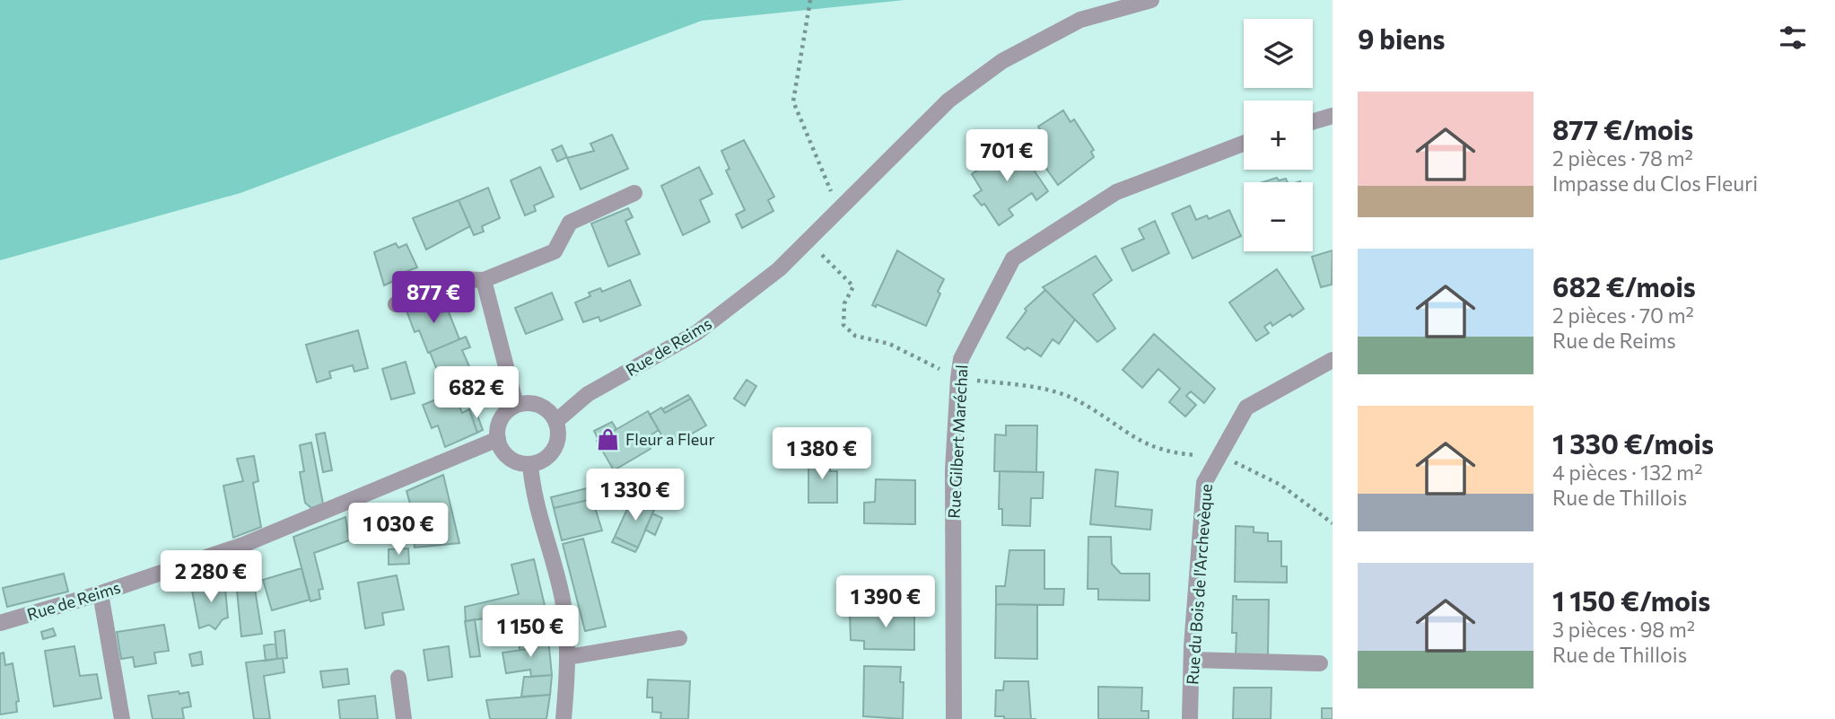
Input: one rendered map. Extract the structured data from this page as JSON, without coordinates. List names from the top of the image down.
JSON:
{
  "streets": {
    "street": ["Rue de Reims", "Rue Gilbert Maréchal", "Rue du Bois de l'Archevèque"]
  },
  "places": {
    "shop": ["Fleur a Fleur"]
  },
  "page": {
    "heading": "9 biens",
    "map_buttons": ["+", "−"],
    "list": [
      {
        "name": "877 €/mois",
        "note": "2 pièces · 78 m² · Impasse du Clos Fleuri"
      },
      {
        "name": "682 €/mois",
        "note": "2 pièces · 70 m² · Rue de Reims"
      },
      {
        "name": "1 330 €/mois",
        "note": "4 pièces · 132 m² · Rue de Thillois"
      },
      {
        "name": "1 150 €/mois",
        "note": "3 pièces · 98 m² · Rue de Thillois"
      }
    ],
    "price": [
      "701 €",
      "877 €",
      "682 €",
      "1 380 €",
      "1 330 €",
      "1 030 €",
      "2 280 €",
      "1 390 €",
      "1 150 €"
    ]
  }
}
